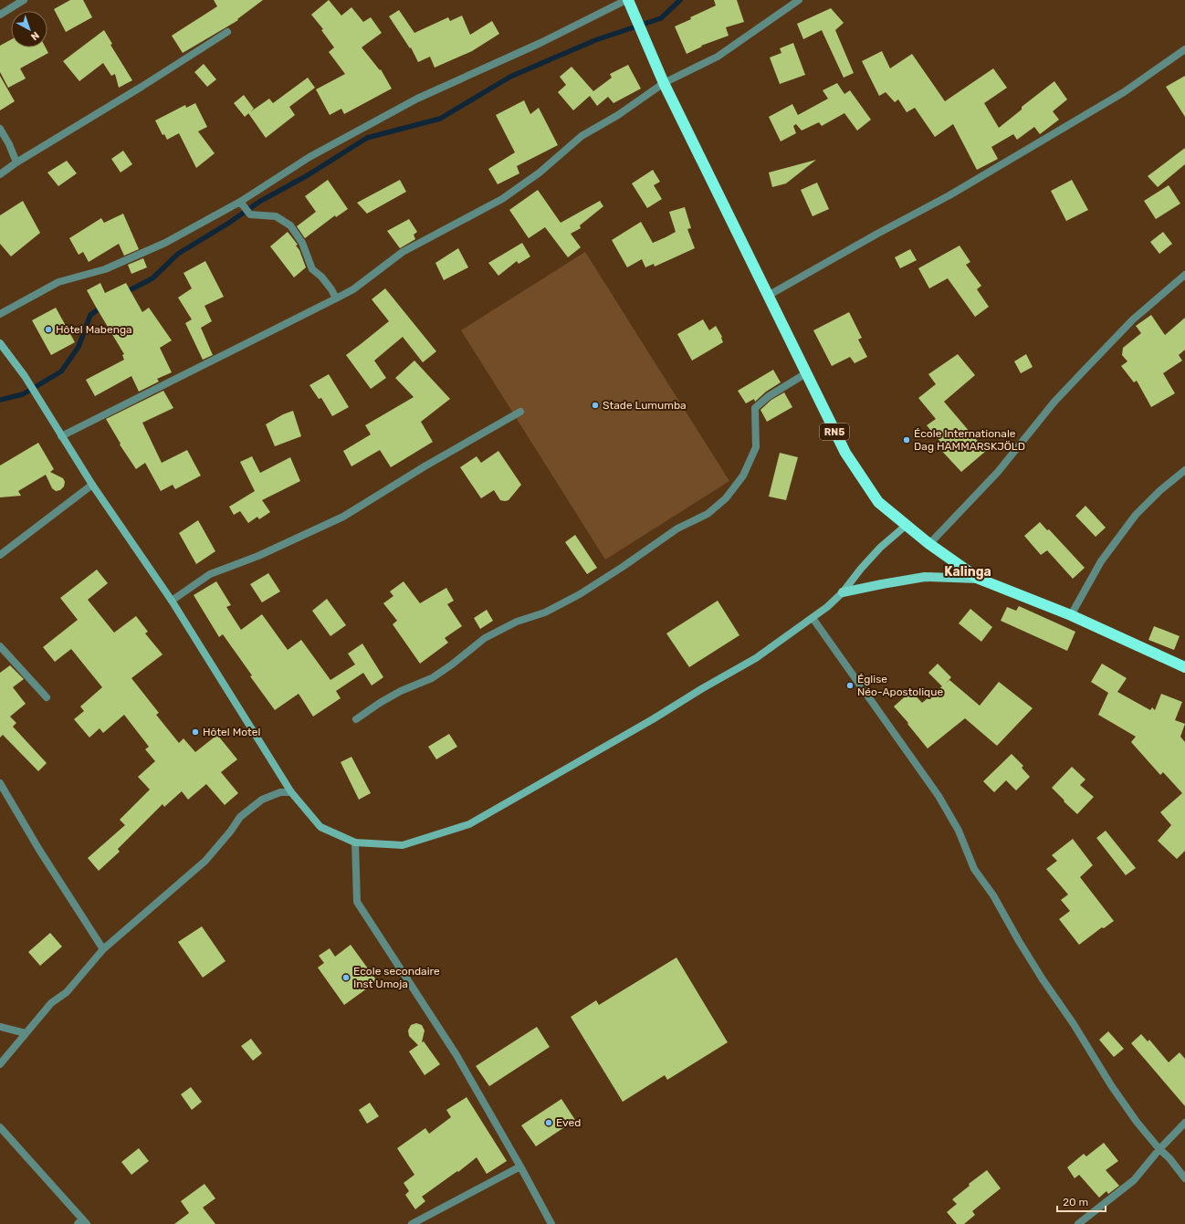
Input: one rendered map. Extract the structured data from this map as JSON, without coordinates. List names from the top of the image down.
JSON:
{
  "streets": {
    "highway": ["RN5"]
  },
  "districts": ["Kalinga"],
  "places": [
    "Hôtel Mabenga",
    "Stade Lumumba",
    "École Internationale Dag HAMMARSKJÖLD",
    "Église Néo-Apostolique",
    "Hôtel Motel",
    "Ecole secondaire Inst Umoja",
    "Eved"
  ],
  "scale_bar": "20 m",
  "north": "bottom right"
}
